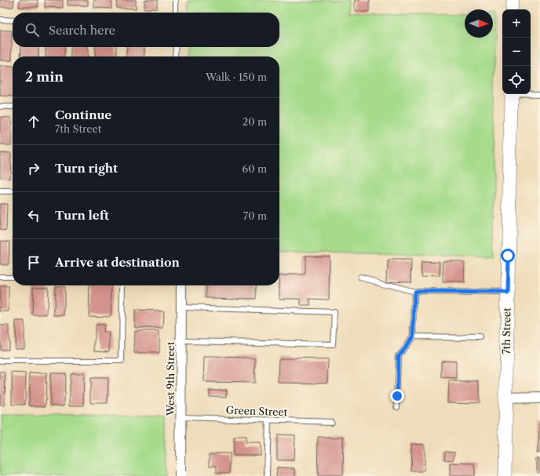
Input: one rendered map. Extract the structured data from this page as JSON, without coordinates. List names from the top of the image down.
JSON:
{
  "streets": {
    "street": ["7th Street", "West 9th Street"],
    "lane": ["Green Street"]
  },
  "crossings": [
    ["West 9th Street", "Green Street"]
  ],
  "north": "right",
  "page": {
    "map_buttons": ["+", "−"],
    "search": "Search here",
    "heading": ["2 min", "Walk · 150 m"],
    "list": [
      ["Continue", "7th Street", "20 m"],
      ["Turn right", "60 m"],
      ["Turn left", "70 m"],
      "Arrive at destination"
    ]
  }
}
